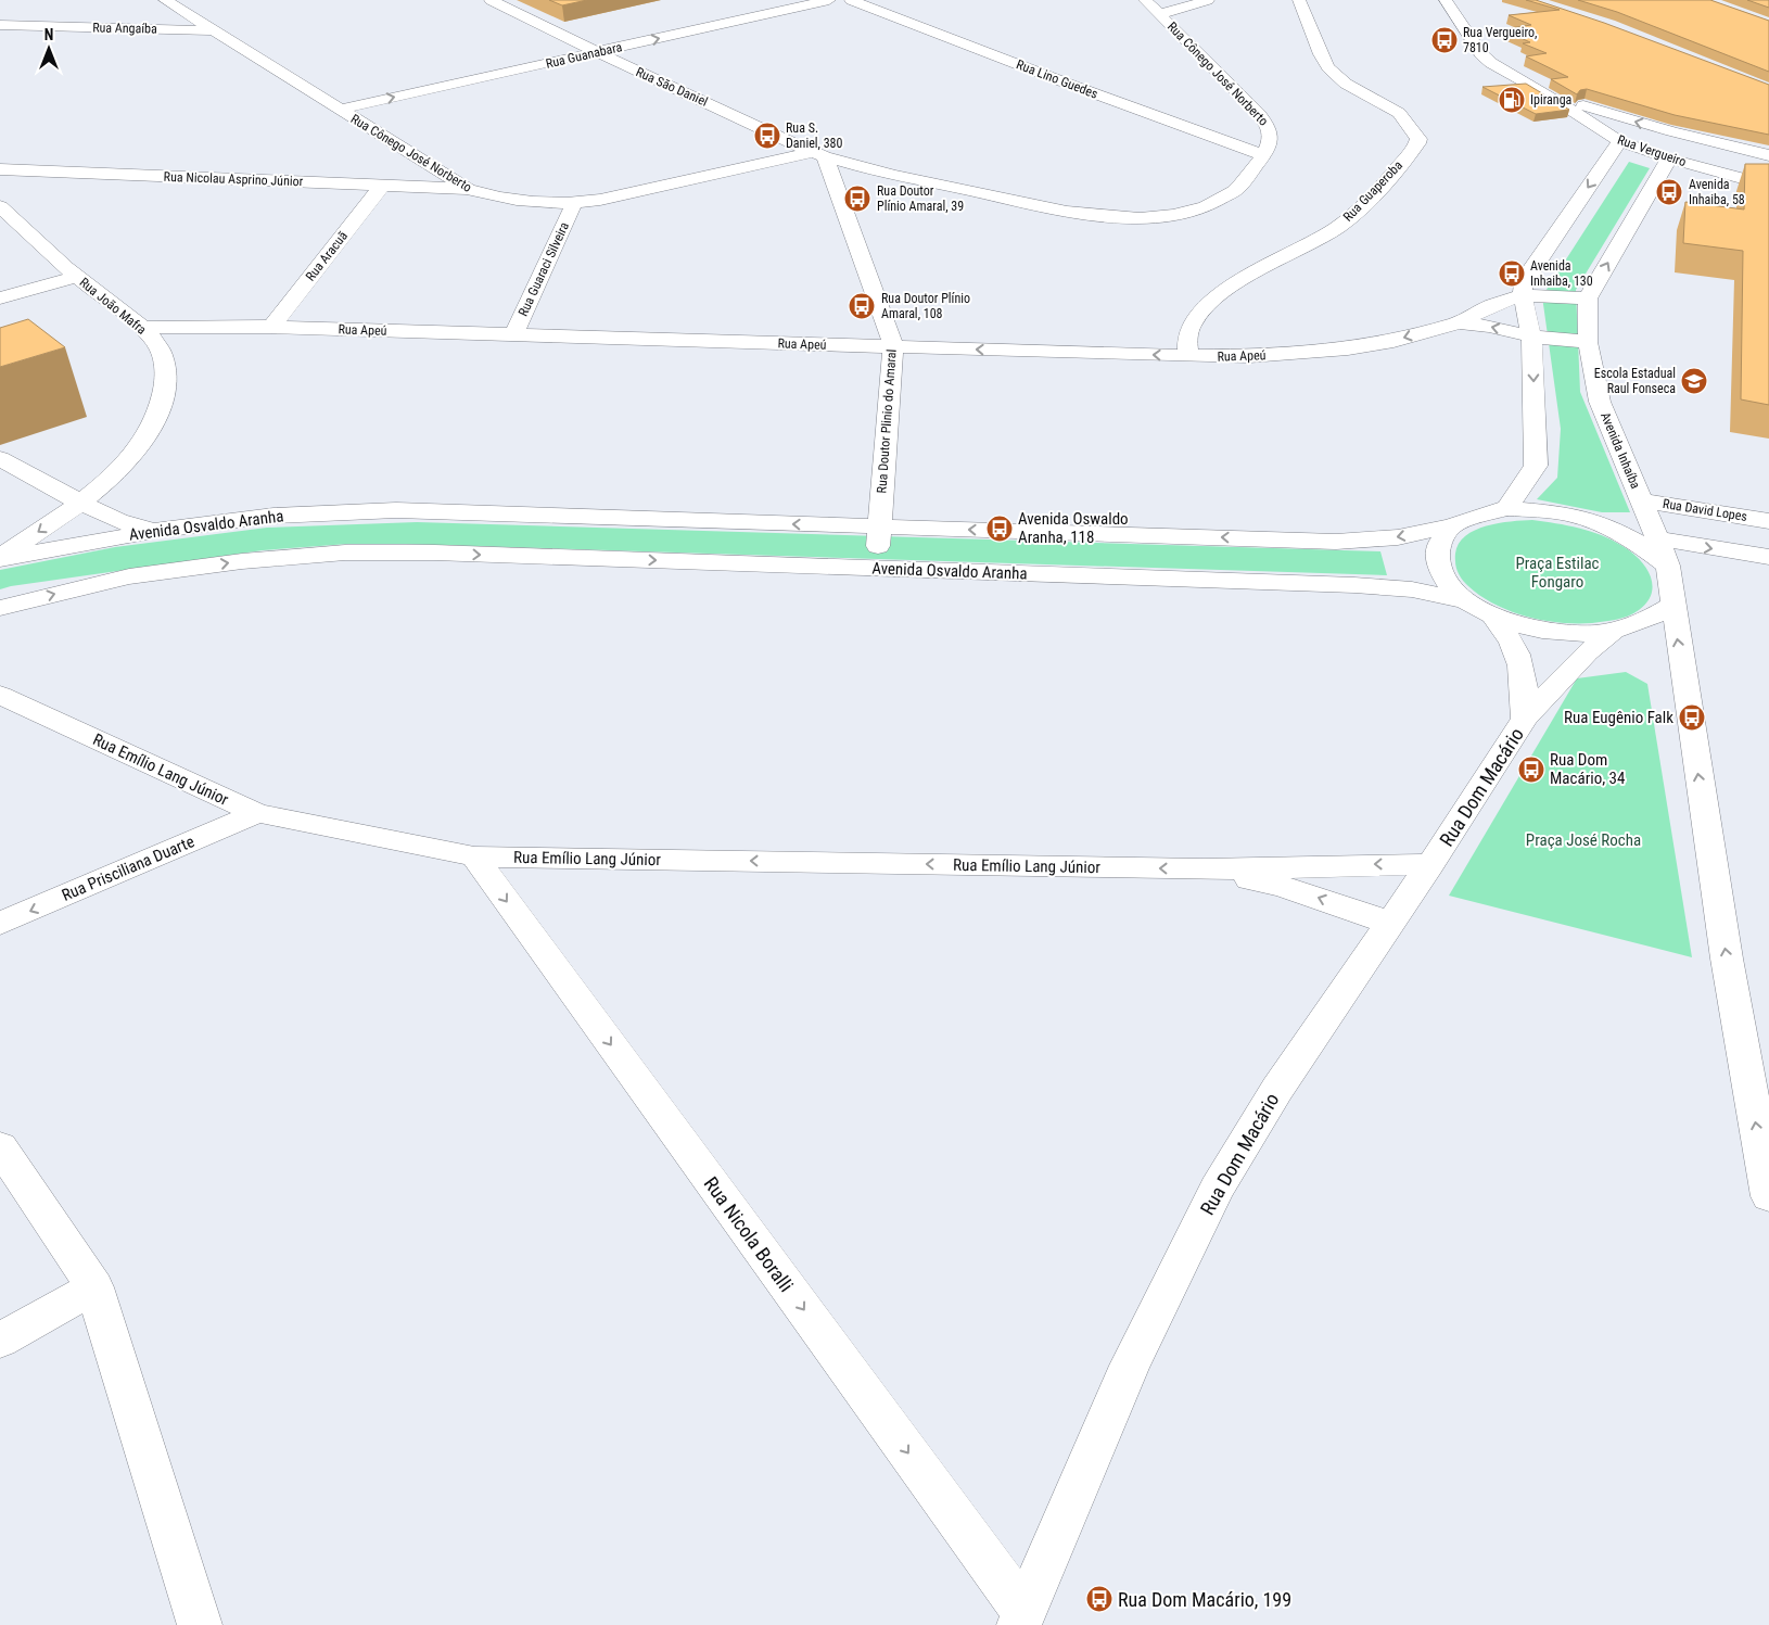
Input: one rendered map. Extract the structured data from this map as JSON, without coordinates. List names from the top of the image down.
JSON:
{
  "streets": {
    "street": [
      "Rua Angaíba",
      "Rua Guanabara",
      "Rua Cônego José Norberto",
      "Rua Lino Guedes",
      "Rua São Daniel",
      "Rua Vergueiro",
      "Rua Nicolau Asprino Júnior",
      "Rua Guaperoba",
      "Rua Aracuã",
      "Rua Guaraci Silveira",
      "Rua João Mafra",
      "Rua Apeú",
      "Rua Doutor Plinio do Amaral",
      "Avenida Inhaíba",
      "Rua David Lopes",
      "Avenida Osvaldo Aranha",
      "Rua Emílio Lang Júnior",
      "Rua Dom Macário",
      "Rua Prisciliana Duarte",
      "Rua Nicola Boralli"
    ]
  },
  "crossings": [
    ["Rua Angaíba", "Rua Cônego José Norberto"],
    ["Rua Guanabara", "Rua Cônego José Norberto"],
    ["Rua Guanabara", "Rua São Daniel"],
    ["Rua Cônego José Norberto", "Rua Lino Guedes"],
    ["Rua Cônego José Norberto", "Rua São Daniel"],
    ["Rua Cônego José Norberto", "Rua Nicolau Asprino Júnior"],
    ["Rua Cônego José Norberto", "Rua Guaraci Silveira"],
    ["Rua Cônego José Norberto", "Rua Doutor Plinio do Amaral"],
    ["Rua São Daniel", "Rua Doutor Plinio do Amaral"],
    ["Rua Nicolau Asprino Júnior", "Rua Aracuã"],
    ["Rua Guaperoba", "Rua Apeú"],
    ["Rua Aracuã", "Rua Apeú"],
    ["Rua Guaraci Silveira", "Rua Apeú"],
    ["Rua João Mafra", "Rua Apeú"],
    ["Rua João Mafra", "Avenida Osvaldo Aranha"],
    ["Rua Apeú", "Rua Doutor Plinio do Amaral"],
    ["Rua Apeú", "Avenida Inhaíba"],
    ["Rua Doutor Plinio do Amaral", "Avenida Osvaldo Aranha"],
    ["Avenida Inhaíba", "Rua David Lopes"],
    ["Rua Emílio Lang Júnior", "Rua Dom Macário"],
    ["Rua Emílio Lang Júnior", "Rua Prisciliana Duarte"],
    ["Rua Emílio Lang Júnior", "Rua Nicola Boralli"],
    ["Rua Dom Macário", "Rua Nicola Boralli"]
  ],
  "one_way": [
    "Rua Guanabara",
    "Rua Apeú",
    "Rua Emílio Lang Júnior",
    "Rua Prisciliana Duarte",
    "Rua Nicola Boralli"
  ],
  "parks": ["Praça Estilac Fongaro", "Praça José Rocha"],
  "places": {
    "bus stop": [
      "Rua Vergueiro, 7810",
      "Rua S. Daniel, 380",
      "Avenida Inhaiba, 58",
      "Rua Doutor Plínio Amaral, 39",
      "Avenida Inhaiba, 130",
      "Rua Doutor Plínio Amaral, 108",
      "Avenida Oswaldo Aranha, 118",
      "Rua Eugênio Falk",
      "Rua Dom Macário, 34",
      "Rua Dom Macário, 199"
    ],
    "fuel station": ["Ipiranga"],
    "school or university": ["Escola Estadual Raul Fonseca"]
  },
  "north": "top"
}
